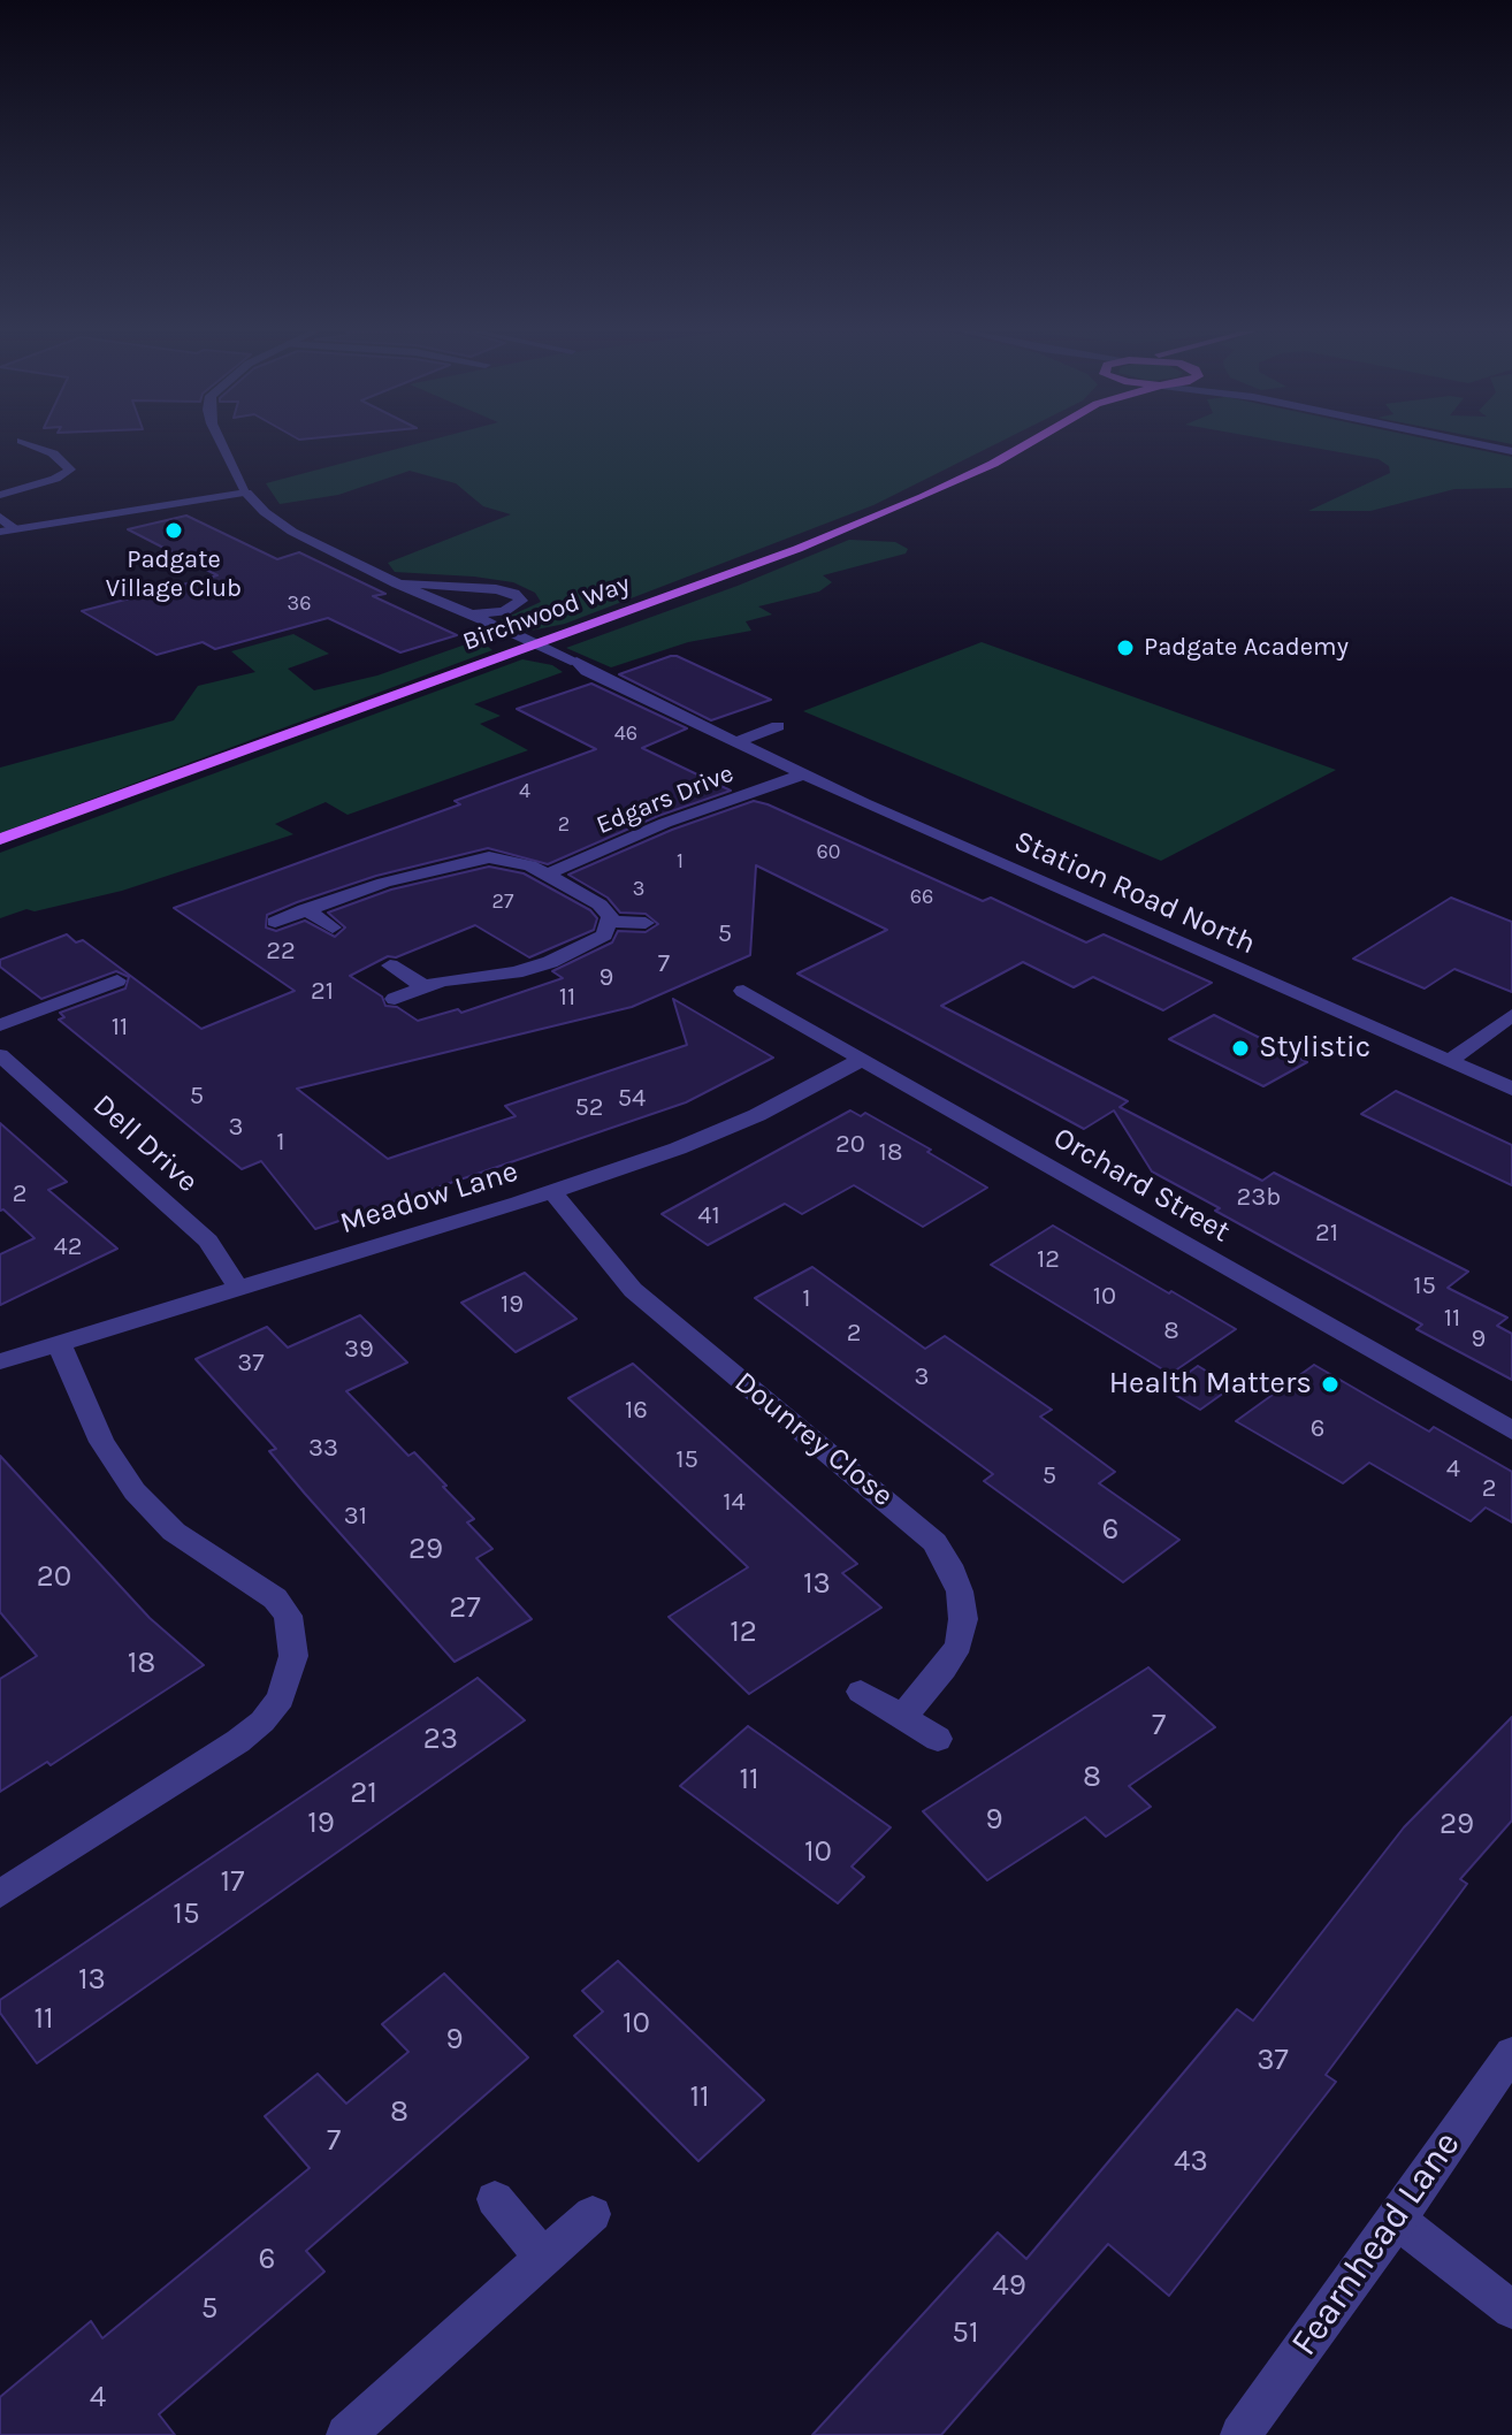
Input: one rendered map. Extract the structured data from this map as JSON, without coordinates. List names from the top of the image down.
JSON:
{
  "streets": {
    "main road": ["Birchwood Way"],
    "street": [
      "Edgars Drive",
      "Station Road North",
      "Dell Drive",
      "Orchard Street",
      "Meadow Lane",
      "Dounrey Close",
      "Fearnhead Lane"
    ]
  },
  "crossings": [
    ["Edgars Drive", "Station Road North"],
    ["Dell Drive", "Meadow Lane"],
    ["Orchard Street", "Meadow Lane"],
    ["Meadow Lane", "Dounrey Close"]
  ],
  "places": [
    "Padgate Village Club",
    "Padgate Academy",
    "Stylistic",
    "Health Matters"
  ],
  "house_numbers": [
    "36",
    "46",
    "4",
    "2",
    "60",
    "1",
    "3",
    "66",
    "27",
    "5",
    "22",
    "7",
    "9",
    "21",
    "11",
    "11",
    "5",
    "54",
    "52",
    "3",
    "1",
    "20",
    "18",
    "2",
    "23b",
    "41",
    "21",
    "42",
    "12",
    "15",
    "10",
    "1",
    "19",
    "11",
    "8",
    "2",
    "9",
    "39",
    "37",
    "3",
    "16",
    "6",
    "33",
    "15",
    "4",
    "5",
    "2",
    "14",
    "31",
    "6",
    "29",
    "20",
    "13",
    "27",
    "12",
    "18",
    "7",
    "23",
    "8",
    "11",
    "21",
    "9",
    "19",
    "29",
    "10",
    "17",
    "15",
    "13",
    "11",
    "10",
    "9",
    "37",
    "11",
    "8",
    "7",
    "43",
    "6",
    "49",
    "5",
    "51",
    "4"
  ]
}
